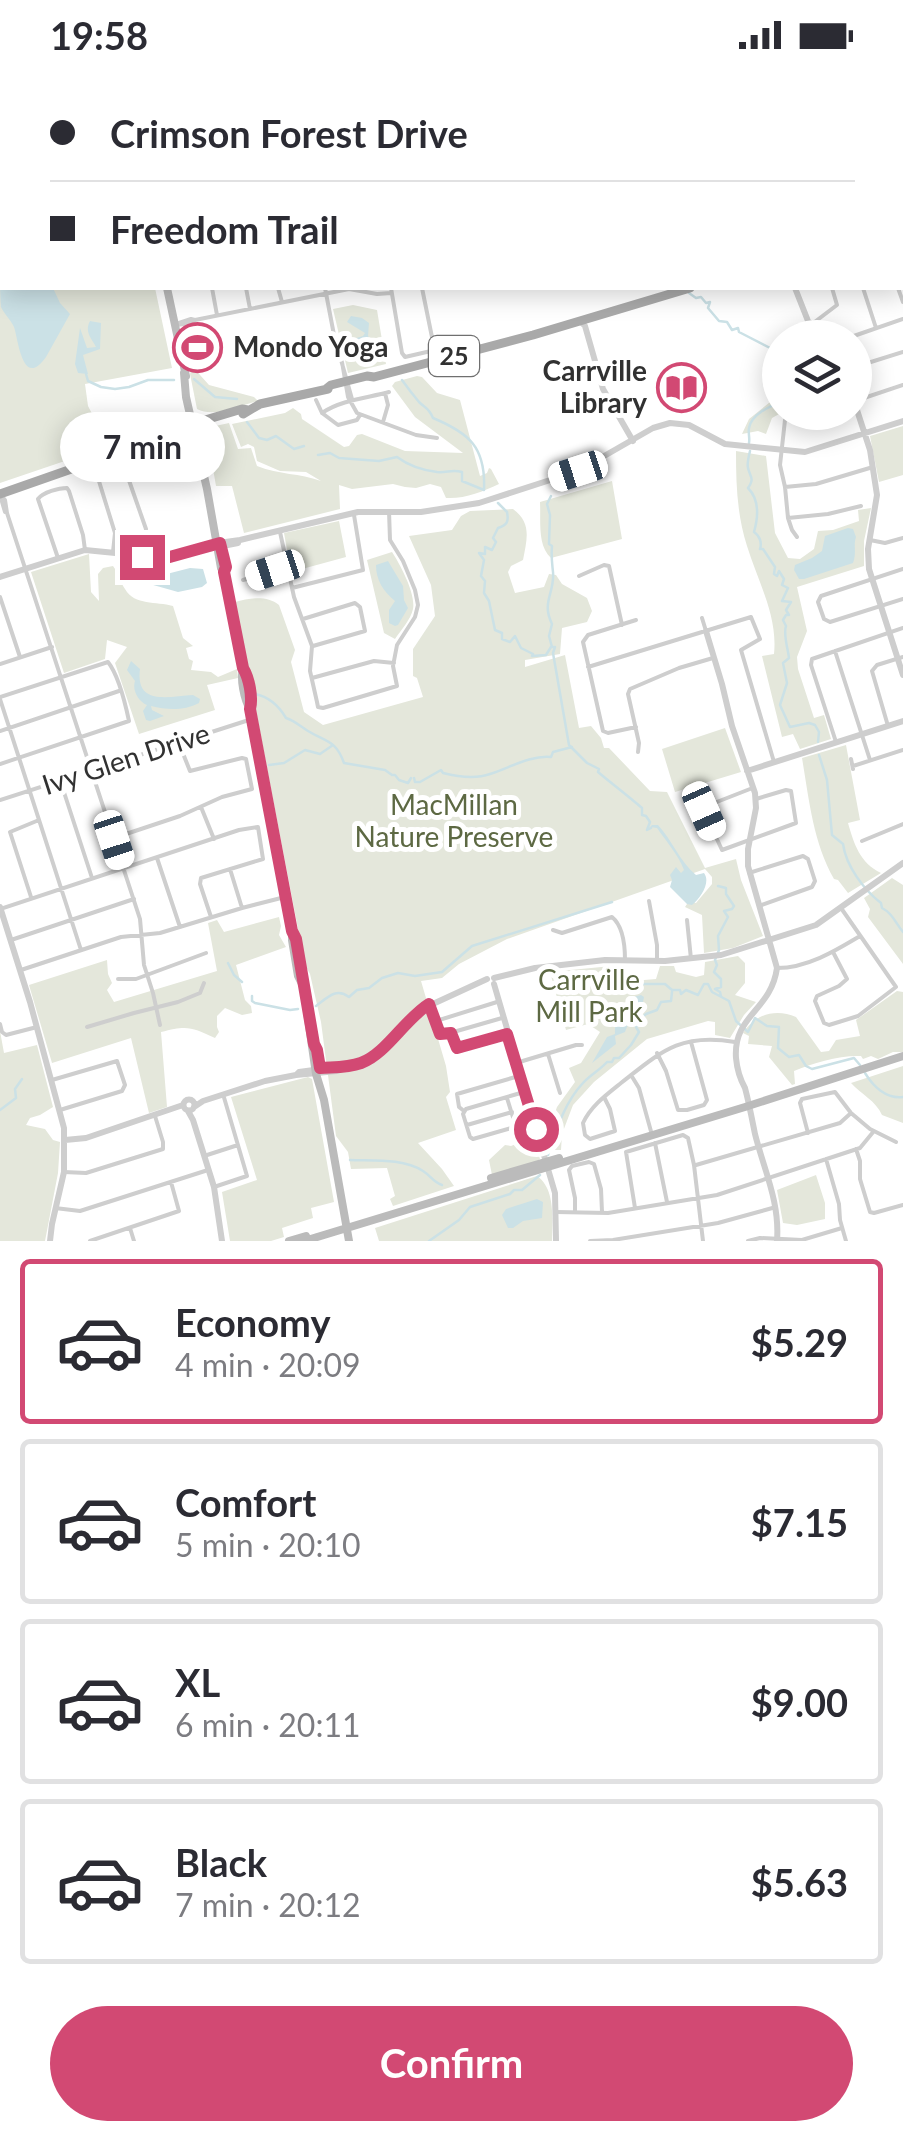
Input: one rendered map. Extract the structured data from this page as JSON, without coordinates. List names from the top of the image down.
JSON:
{
  "streets": {
    "main road": ["25"],
    "street": ["Ivy Glen Drive"]
  },
  "parks": ["MacMillan Nature Preserve", "Carrville Mill Park"],
  "places": {
    "sports": ["Mondo Yoga"],
    "library": ["Carrville Library"]
  },
  "page": {
    "status": "19:58",
    "banner": ["Crimson Forest Drive", "Freedom Trail"],
    "bubble": "7 min",
    "list": [
      {
        "name": "Economy",
        "note": "4 min · 20:09",
        "value": "$5.29"
      },
      {
        "name": "Comfort",
        "note": "5 min · 20:10",
        "value": "$7.15"
      },
      {
        "name": "XL",
        "note": "6 min · 20:11",
        "value": "$9.00"
      },
      {
        "name": "Black",
        "note": "7 min · 20:12",
        "value": "$5.63"
      }
    ],
    "buttons": "Confirm"
  }
}
